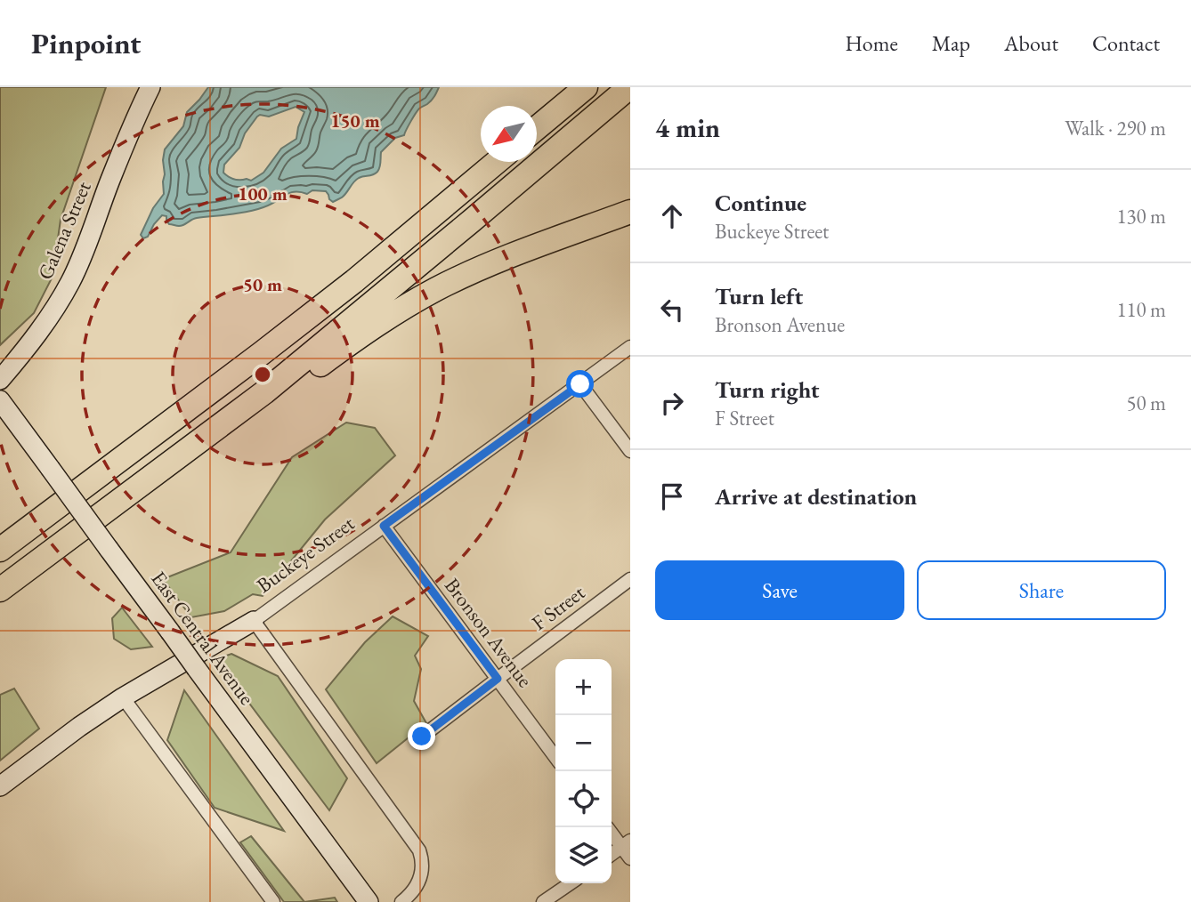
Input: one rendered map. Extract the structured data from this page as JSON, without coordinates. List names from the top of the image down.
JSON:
{
  "streets": {
    "street": [
      "Galena Street",
      "Buckeye Street",
      "F Street",
      "Bronson Avenue",
      "East Central Avenue"
    ]
  },
  "crossings": [
    ["Buckeye Street", "Bronson Avenue"],
    ["F Street", "Bronson Avenue"]
  ],
  "north": "bottom left",
  "page": {
    "header": "Pinpoint",
    "nav": [
      "Home",
      "Map",
      "About",
      "Contact"
    ],
    "heading": ["4 min", "Walk · 290 m"],
    "list": [
      ["Continue", "Buckeye Street", "130 m"],
      ["Turn left", "Bronson Avenue", "110 m"],
      ["Turn right", "F Street", "50 m"],
      "Arrive at destination"
    ],
    "buttons": ["Save", "Share"],
    "map_buttons": ["+", "−"]
  },
  "rings": ["150 m", "100 m", "50 m"]
}
